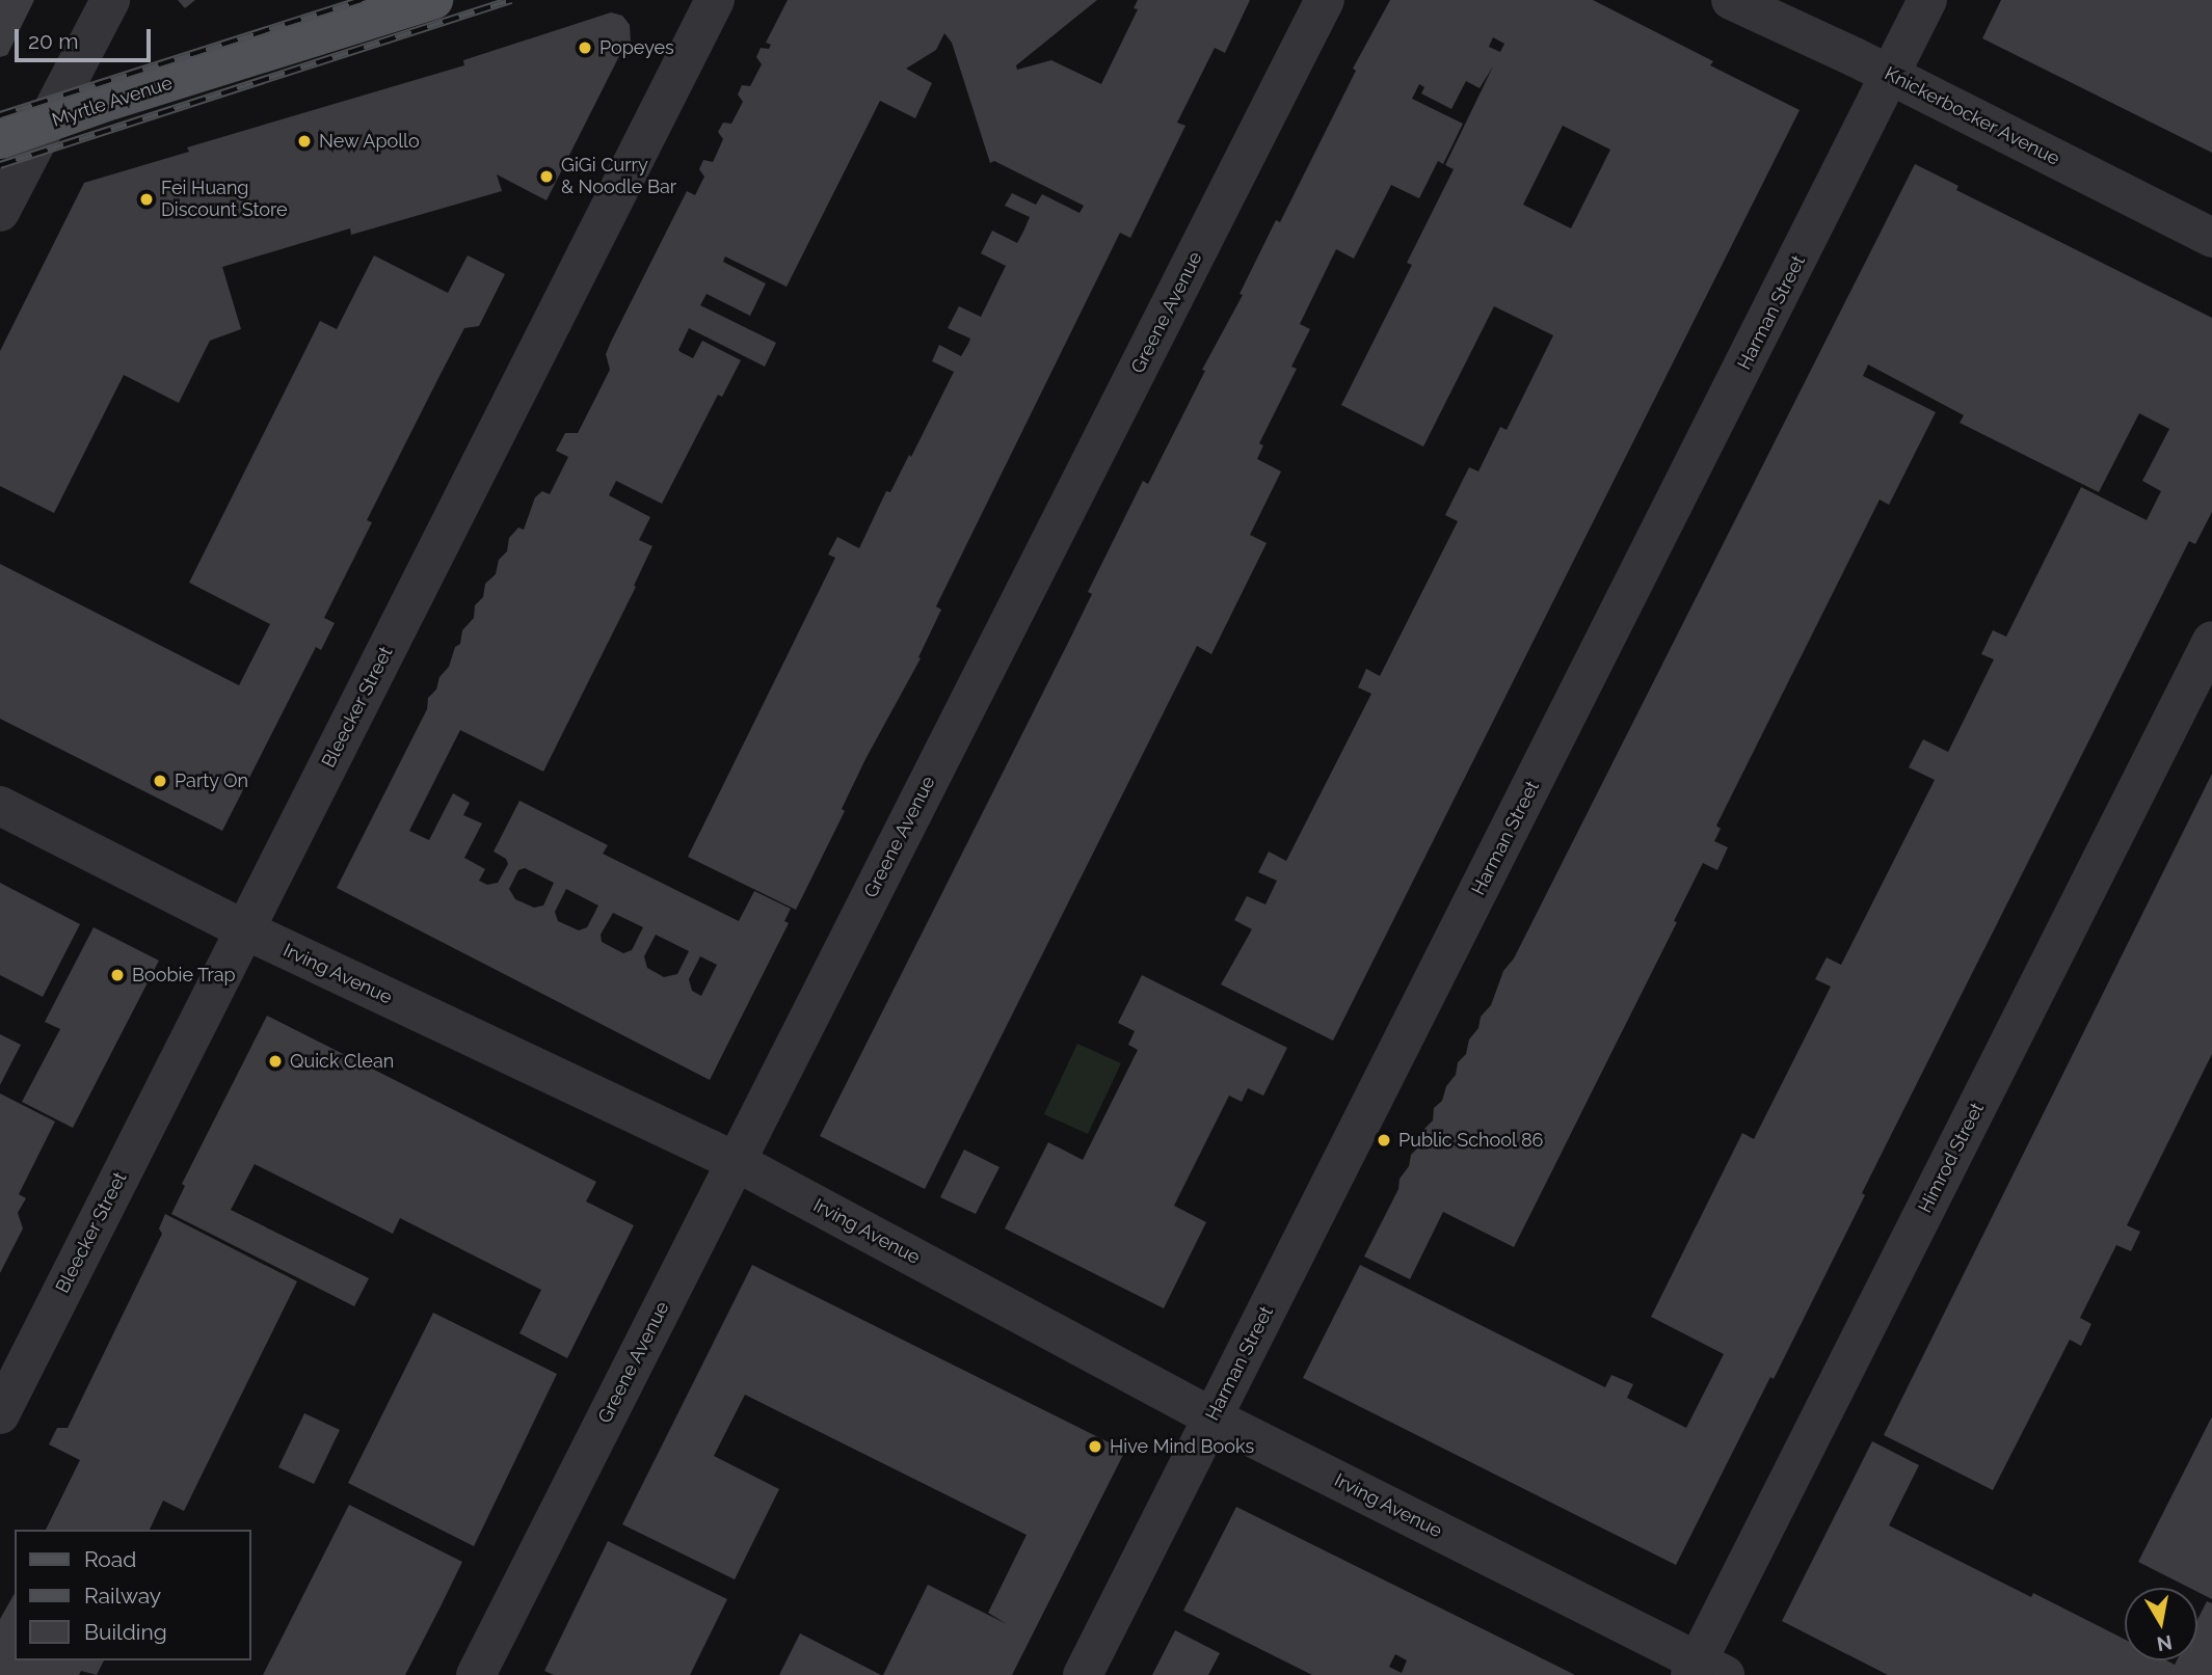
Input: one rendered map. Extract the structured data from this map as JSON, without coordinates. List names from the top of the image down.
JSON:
{
  "streets": {
    "main road": ["Myrtle Avenue"],
    "street": [
      "Knickerbocker Avenue",
      "Greene Avenue",
      "Harman Street",
      "Bleecker Street",
      "Irving Avenue",
      "Himrod Street"
    ]
  },
  "crossings": [
    ["Knickerbocker Avenue", "Harman Street"],
    ["Greene Avenue", "Irving Avenue"],
    ["Harman Street", "Irving Avenue"],
    ["Bleecker Street", "Irving Avenue"],
    ["Irving Avenue", "Himrod Street"]
  ],
  "places": [
    "Popeyes",
    "New Apollo",
    "GiGi Curry & Noodle Bar",
    "Fei Huang Discount Store",
    "Party On",
    "Boobie Trap",
    "Quick Clean",
    "Public School 86",
    "Hive Mind Books"
  ],
  "legend": ["Road", "Railway", "Building"],
  "scale_bar": "20 m",
  "north": "bottom"
}
